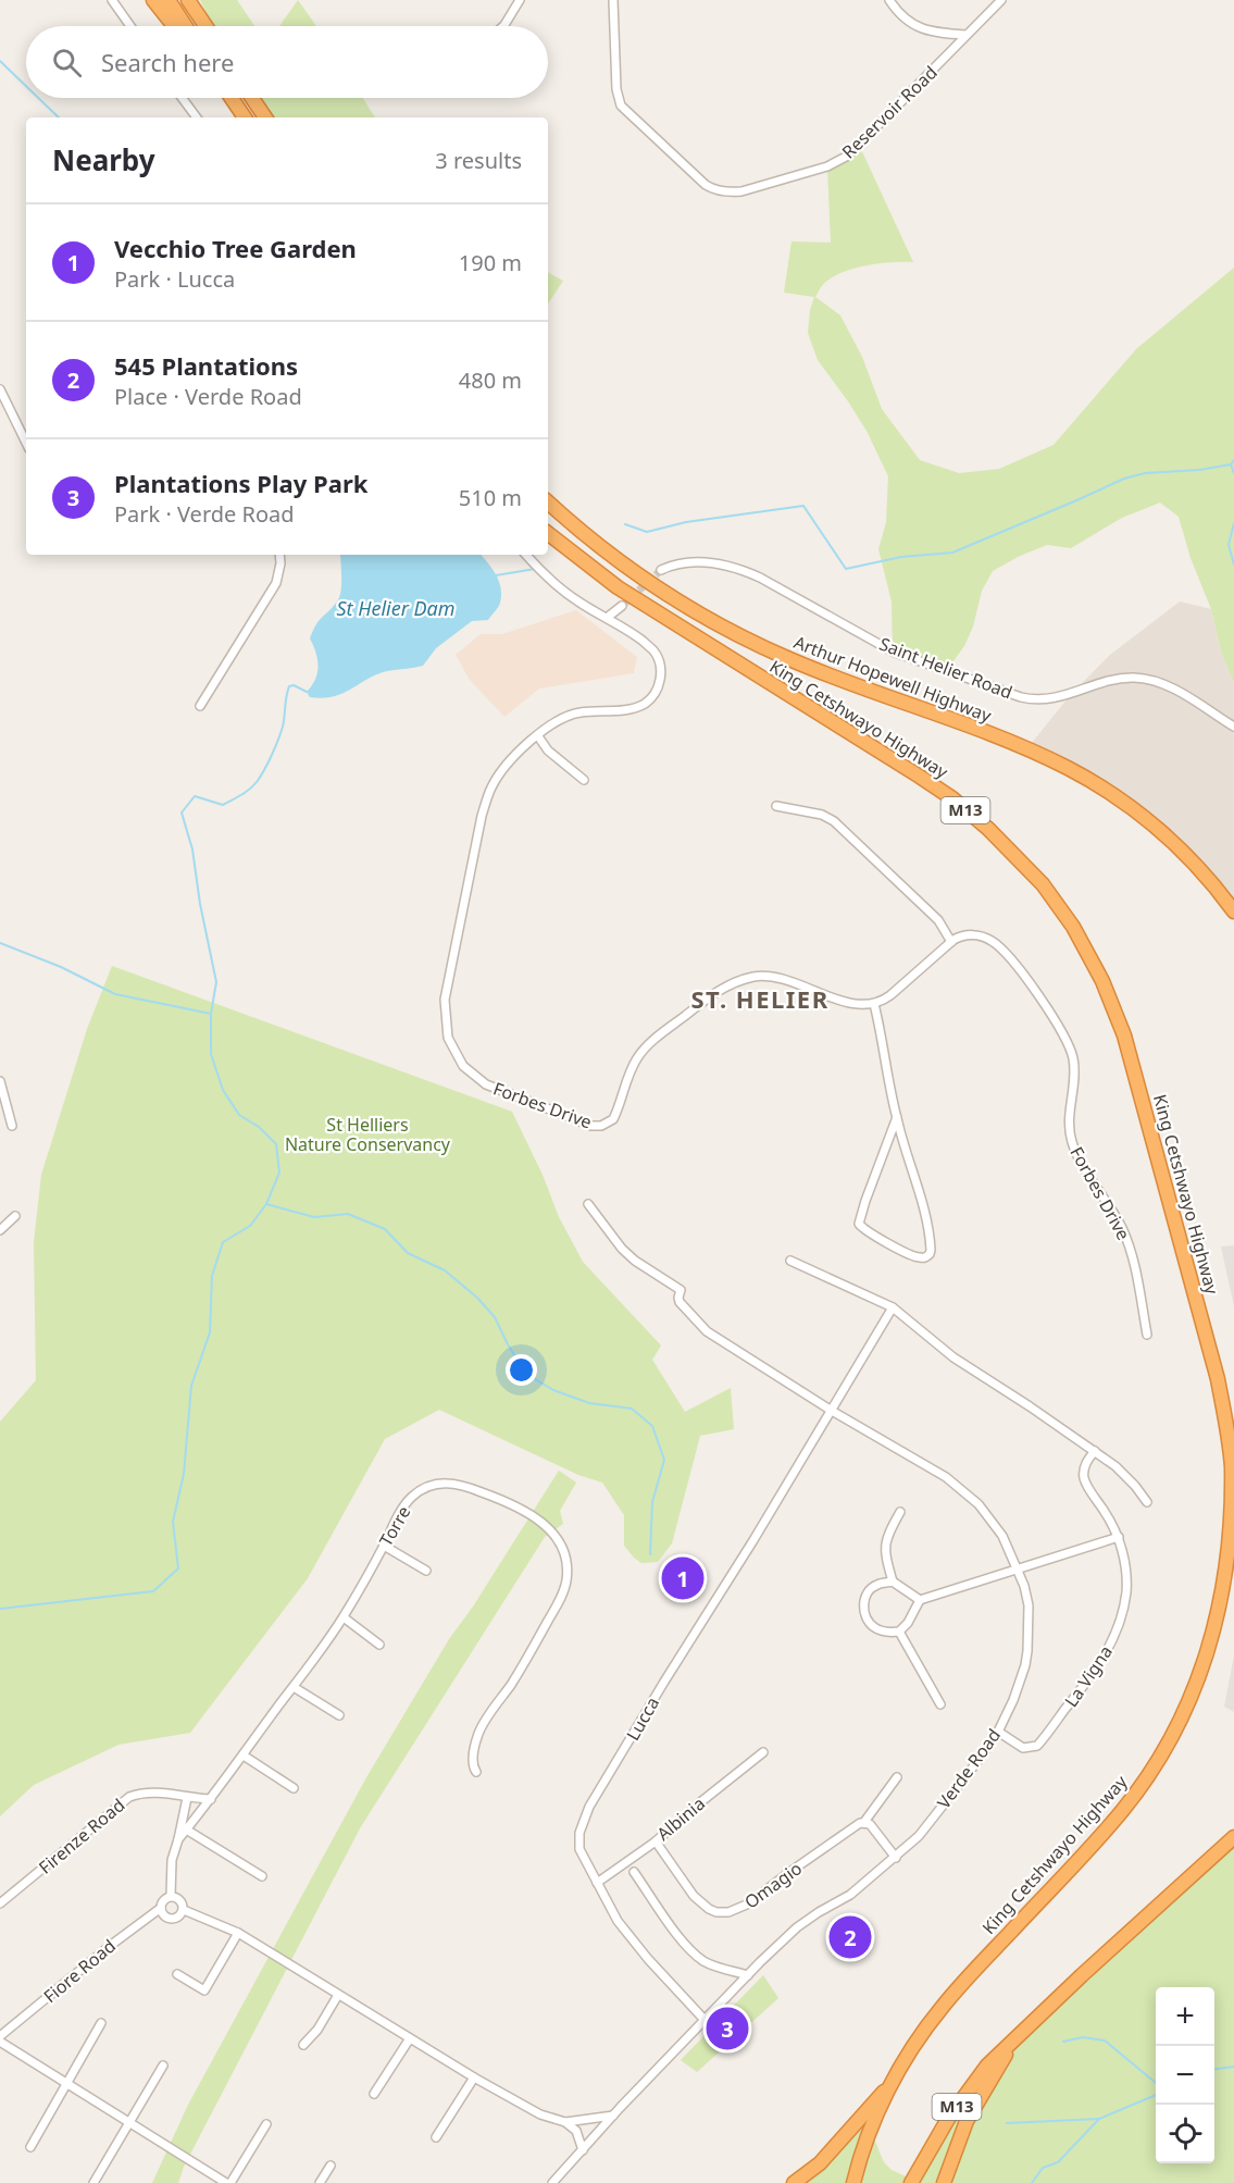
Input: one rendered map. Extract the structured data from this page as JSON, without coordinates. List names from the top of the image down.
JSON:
{
  "streets": {
    "highway": ["Arthur Hopewell Highway", "King Cetshwayo Highway", "M13"],
    "street": [
      "Reservoir Road",
      "Saint Helier Road",
      "Forbes Drive",
      "Torre",
      "La Vigna",
      "Lucca",
      "Verde Road",
      "Albinia",
      "Firenze Road",
      "Omagio",
      "Fiore Road"
    ]
  },
  "crossings": [
    ["Torre", "Firenze Road"],
    ["Torre", "Fiore Road"],
    ["La Vigna", "Verde Road"],
    ["Lucca", "Verde Road"],
    ["Lucca", "Albinia"],
    ["Albinia", "Omagio"]
  ],
  "districts": ["ST. HELIER"],
  "water": ["St Helier Dam"],
  "parks": ["St Helliers Nature Conservancy"],
  "page": {
    "search": "Search here",
    "heading": ["Nearby", "3 results"],
    "list": [
      {
        "mark": "1",
        "name": "Vecchio Tree Garden",
        "note": "Park · Lucca",
        "value": "190 m"
      },
      {
        "mark": "2",
        "name": "545 Plantations",
        "note": "Place · Verde Road",
        "value": "480 m"
      },
      {
        "mark": "3",
        "name": "Plantations Play Park",
        "note": "Park · Verde Road",
        "value": "510 m"
      }
    ],
    "pins": ["1", "2", "3"],
    "map_buttons": ["+", "−"]
  }
}
